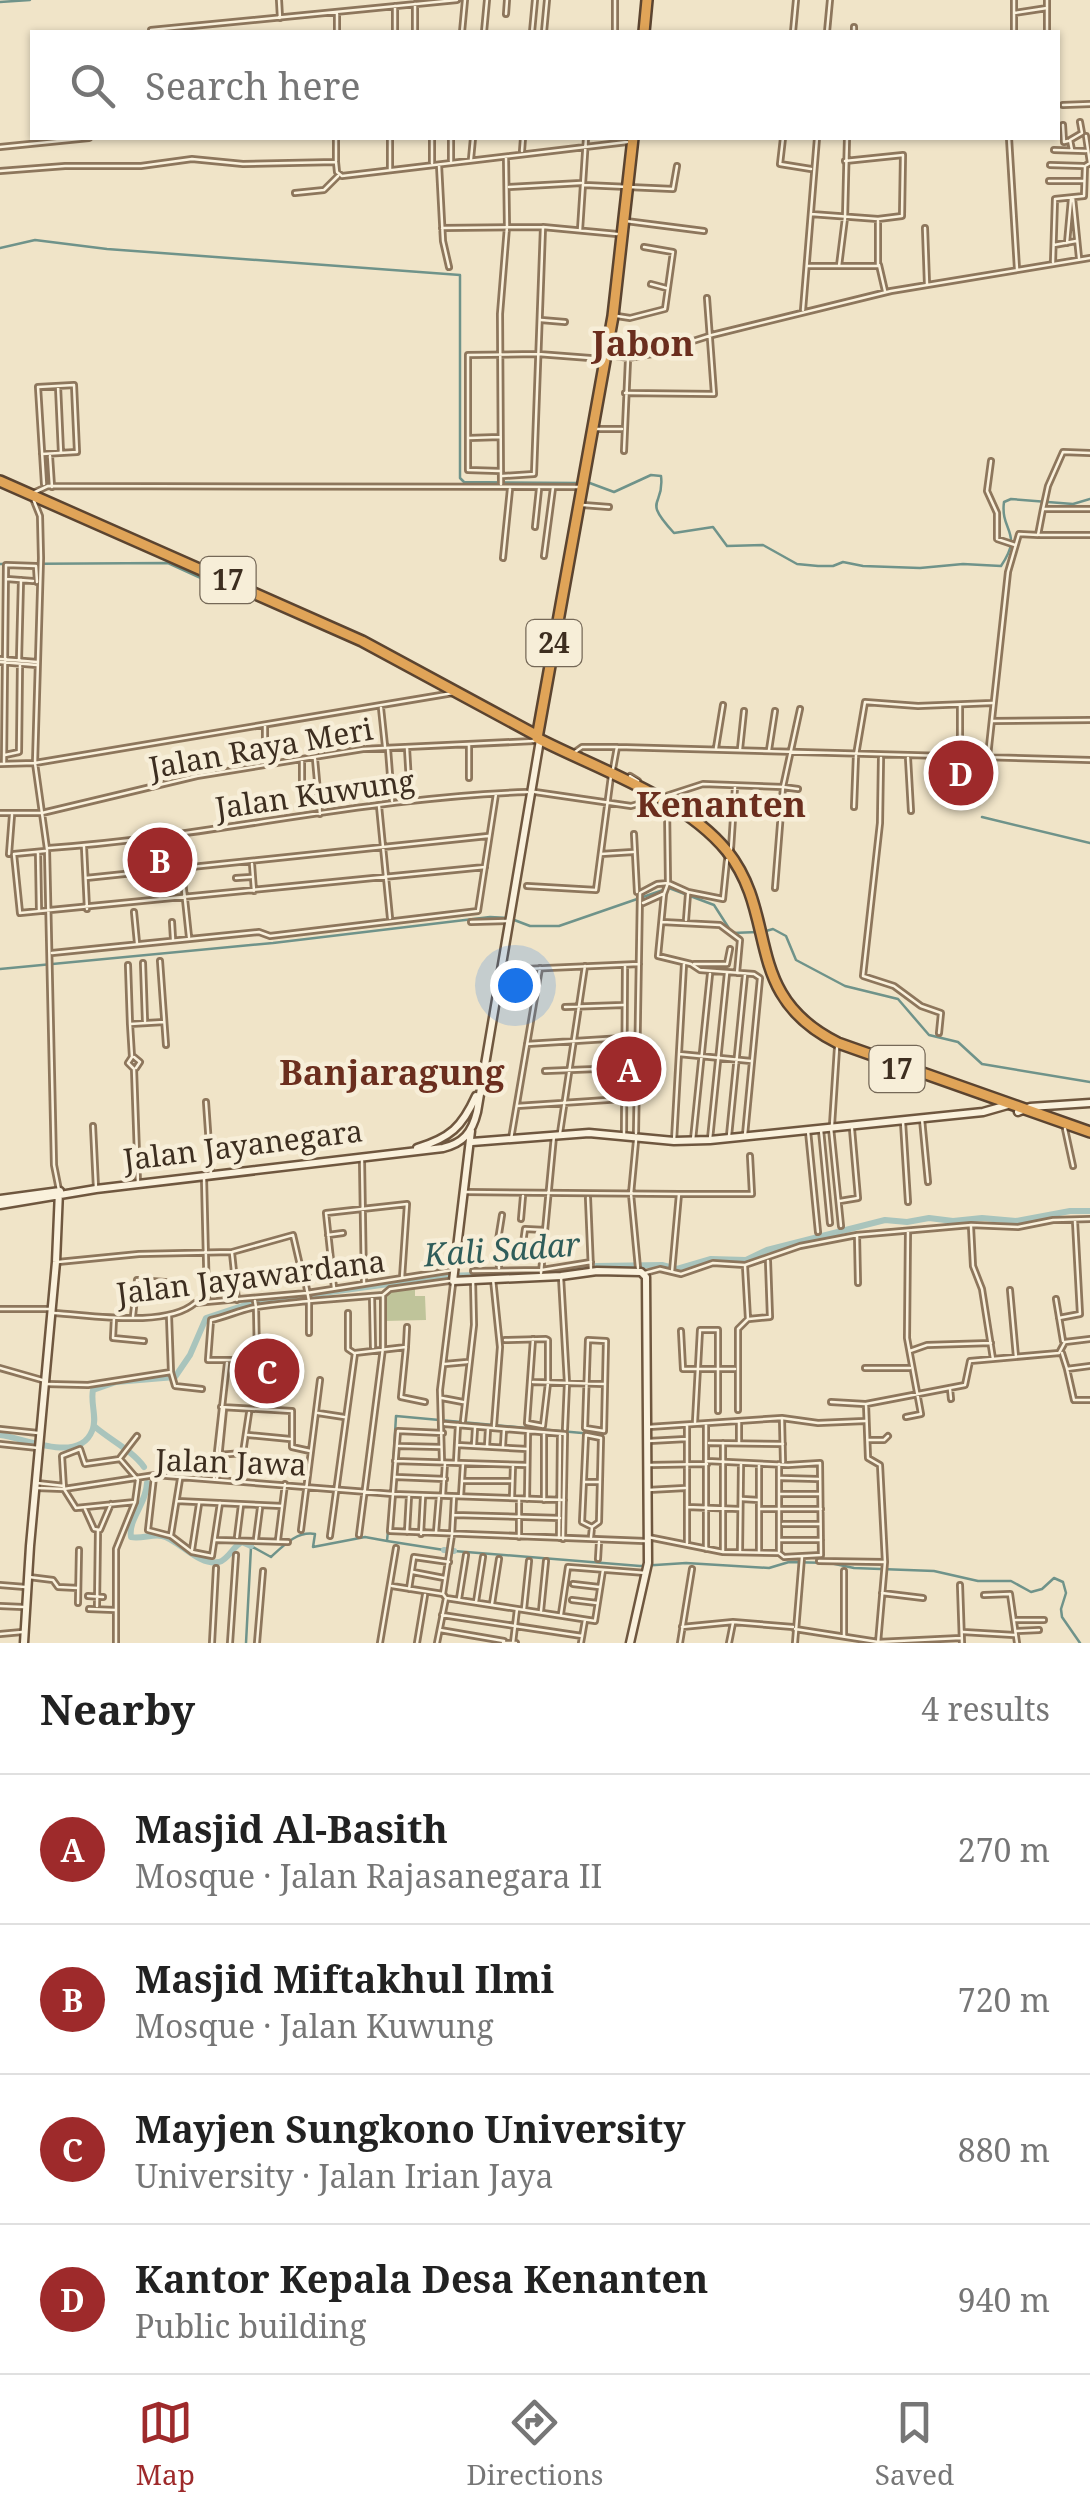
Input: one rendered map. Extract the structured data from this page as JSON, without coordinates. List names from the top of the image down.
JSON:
{
  "streets": {
    "highway": ["17", "24"],
    "main road": ["Jalan Jayanegara"],
    "street": [
      "Jalan Raya Meri",
      "Jalan Kuwung",
      "Jalan Jayawardana",
      "Jalan Jawa"
    ]
  },
  "crossings": [
    ["17", "24"],
    ["17", "Jalan Raya Meri"],
    ["17", "Jalan Kuwung"],
    ["17", "Jalan Jayanegara"],
    ["24", "Jalan Raya Meri"],
    ["24", "Jalan Jayanegara"],
    ["Jalan Raya Meri", "Jalan Jayanegara"],
    ["Jalan Kuwung", "Jalan Jayanegara"],
    ["Jalan Jayanegara", "Jalan Jayawardana"]
  ],
  "districts": ["Jabon", "Kenanten", "Banjaragung"],
  "water": ["Kali Sadar"],
  "page": {
    "search": "Search here",
    "pins": [
      "D",
      "B",
      "A",
      "C"
    ],
    "heading": ["Nearby", "4 results"],
    "list": [
      {
        "mark": "A",
        "name": "Masjid Al-Basith",
        "note": "Mosque · Jalan Rajasanegara II",
        "value": "270 m"
      },
      {
        "mark": "B",
        "name": "Masjid Miftakhul Ilmi",
        "note": "Mosque · Jalan Kuwung",
        "value": "720 m"
      },
      {
        "mark": "C",
        "name": "Mayjen Sungkono University",
        "note": "University · Jalan Irian Jaya",
        "value": "880 m"
      },
      {
        "mark": "D",
        "name": "Kantor Kepala Desa Kenanten",
        "note": "Public building",
        "value": "940 m"
      }
    ],
    "nav": ["Map", "Directions", "Saved"]
  }
}
